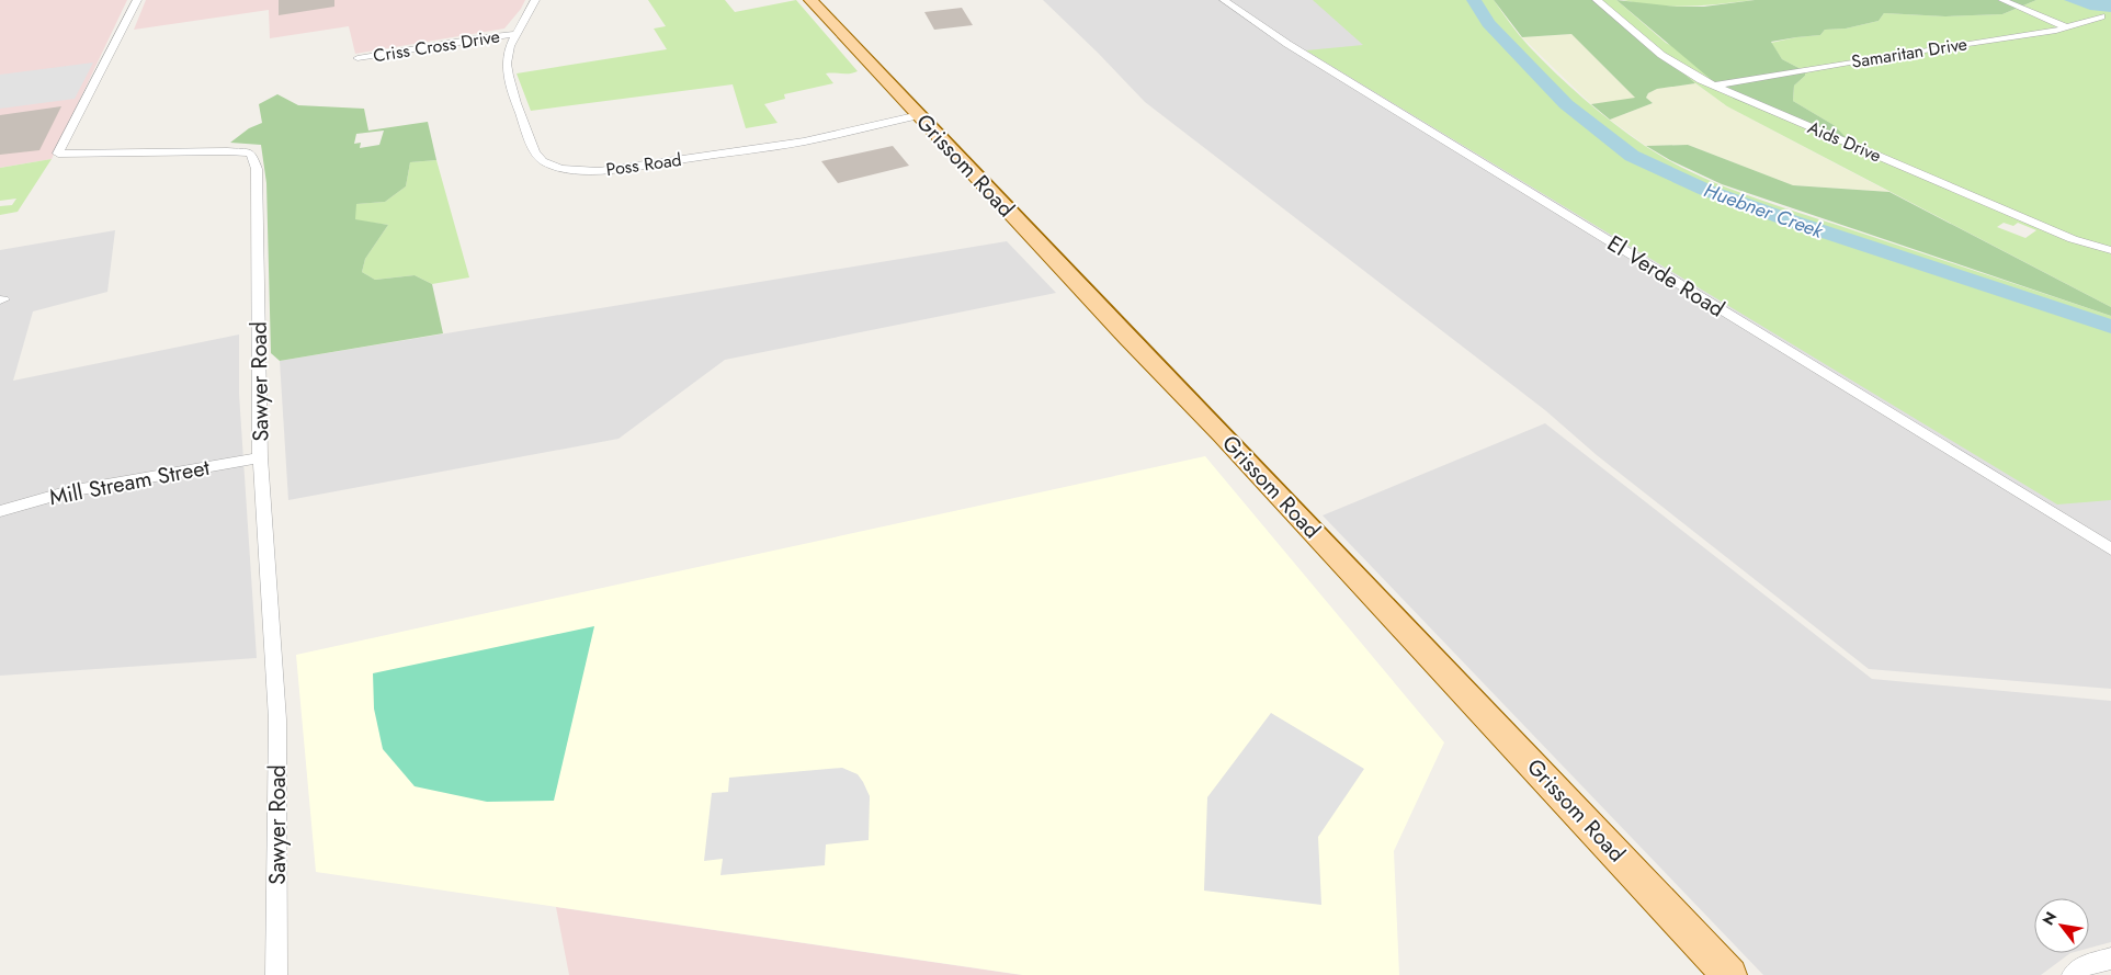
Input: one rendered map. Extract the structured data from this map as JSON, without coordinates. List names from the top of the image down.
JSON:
{
  "streets": {
    "main road": ["Grissom Road"],
    "street": [
      "Criss Cross Drive",
      "Samaritan Drive",
      "Aids Drive",
      "Poss Road",
      "El Verde Road",
      "Sawyer Road",
      "Mill Stream Street"
    ]
  },
  "crossings": [
    ["Criss Cross Drive", "Poss Road"],
    ["Samaritan Drive", "Aids Drive"],
    ["Poss Road", "Grissom Road"],
    ["Sawyer Road", "Mill Stream Street"]
  ],
  "water": ["Huebner Creek"],
  "north": "top left"
}
